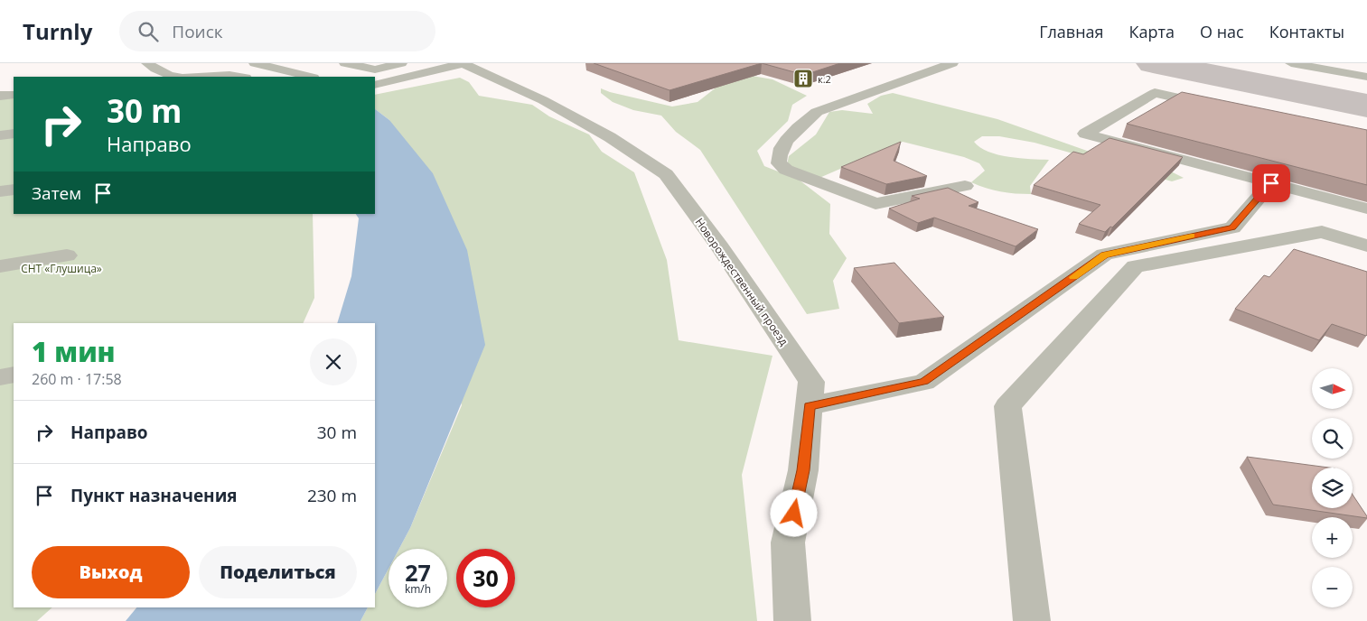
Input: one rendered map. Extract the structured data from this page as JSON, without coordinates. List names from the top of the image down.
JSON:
{
  "streets": {
    "street": ["Новорождественный проезд"]
  },
  "parks": ["СНТ «Глушица»"],
  "places": {
    "building": ["к.2"]
  },
  "north": "right",
  "page": {
    "header": "Turnly",
    "search": "Поиск",
    "nav": [
      "Главная",
      "Карта",
      "О нас",
      "Контакты"
    ],
    "turn": ["30 m", "Направо"],
    "then": "Затем",
    "heading": ["1 мин", "260 m · 17:58"],
    "map_buttons": ["+", "−"],
    "list": [
      {
        "name": "Направо",
        "value": "30 m"
      },
      {
        "name": "Пункт назначения",
        "value": "230 m"
      }
    ],
    "buttons": ["Выход", "Поделиться"],
    "speed": "27 km/h",
    "limit": "30"
  }
}
